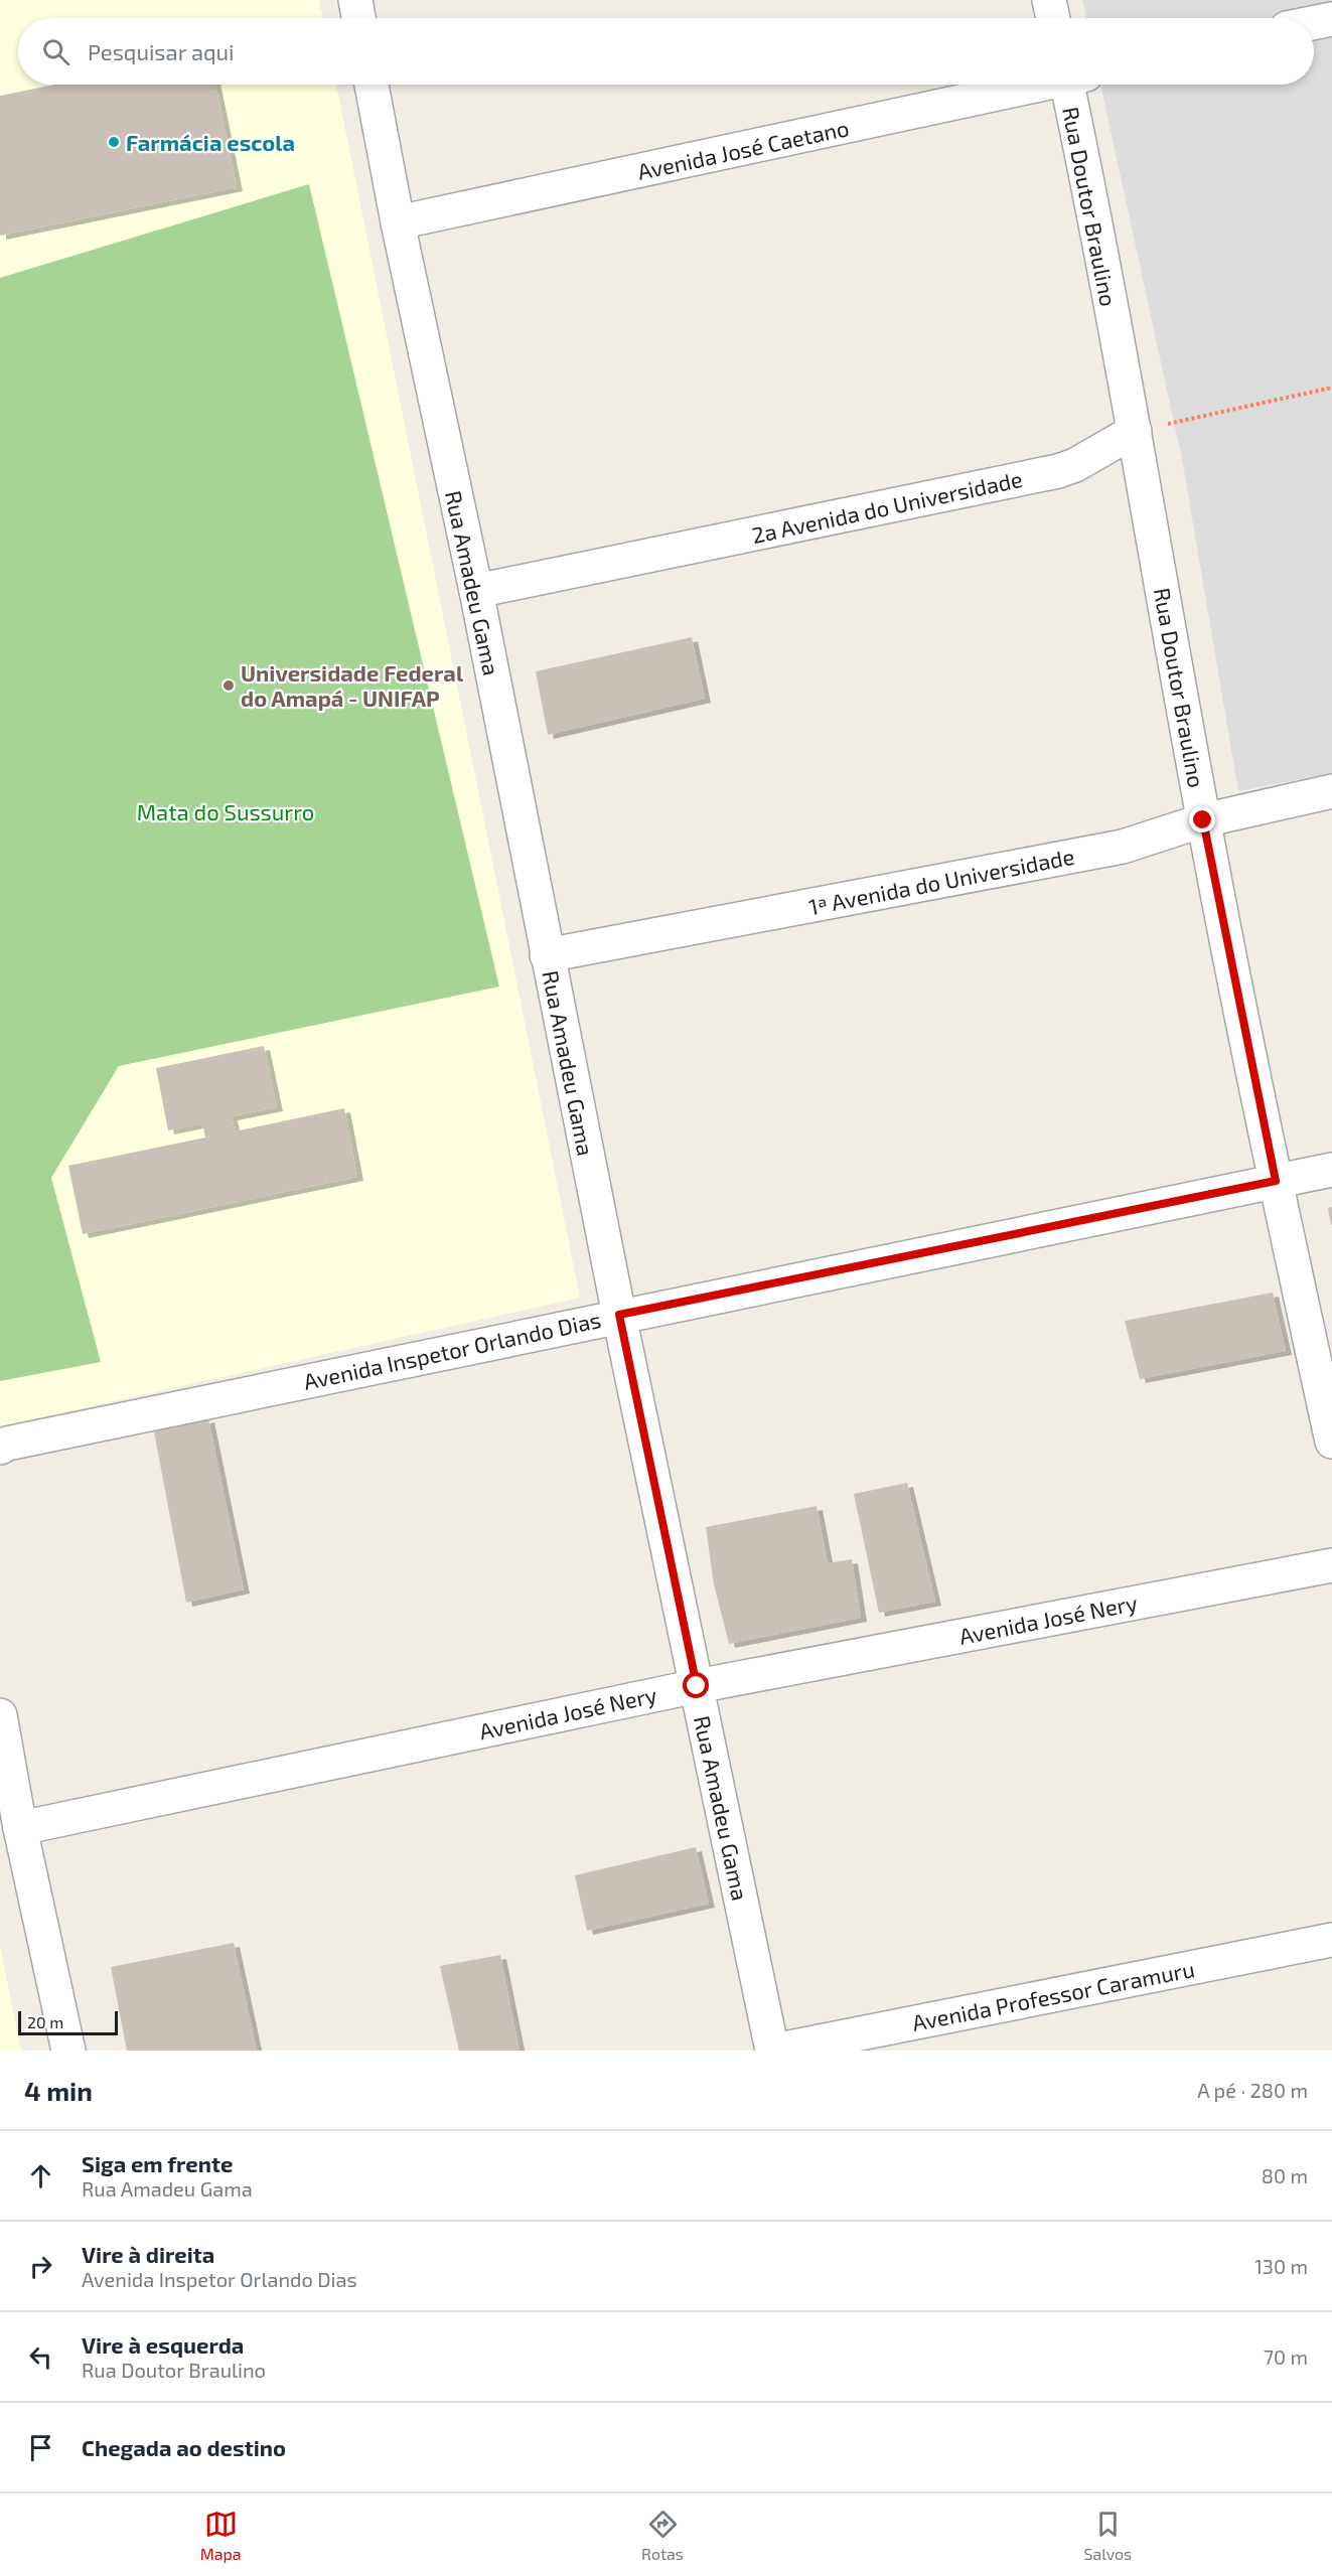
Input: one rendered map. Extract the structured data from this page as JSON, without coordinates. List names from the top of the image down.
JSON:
{
  "streets": {
    "street": [
      "Avenida José Caetano",
      "Rua Doutor Braulino",
      "2a Avenida do Universidade",
      "Rua Amadeu Gama",
      "1ª Avenida do Universidade",
      "Avenida Inspetor Orlando Dias",
      "Avenida José Nery",
      "Avenida Professor Caramuru"
    ]
  },
  "crossings": [
    ["Avenida José Caetano", "Rua Amadeu Gama"],
    ["Rua Doutor Braulino", "2a Avenida do Universidade"],
    ["Rua Doutor Braulino", "1ª Avenida do Universidade"],
    ["Rua Doutor Braulino", "Avenida Inspetor Orlando Dias"],
    ["2a Avenida do Universidade", "Rua Amadeu Gama"],
    ["Rua Amadeu Gama", "1ª Avenida do Universidade"],
    ["Rua Amadeu Gama", "Avenida Inspetor Orlando Dias"],
    ["Rua Amadeu Gama", "Avenida José Nery"],
    ["Rua Amadeu Gama", "Avenida Professor Caramuru"]
  ],
  "parks": ["Mata do Sussurro"],
  "places": ["Farmácia escola", "Universidade Federal do Amapá - UNIFAP"],
  "scale_bar": "20 m",
  "page": {
    "search": "Pesquisar aqui",
    "scale": "20 m",
    "heading": ["4 min", "A pé · 280 m"],
    "list": [
      ["Siga em frente", "Rua Amadeu Gama", "80 m"],
      ["Vire à direita", "Avenida Inspetor Orlando Dias", "130 m"],
      ["Vire à esquerda", "Rua Doutor Braulino", "70 m"],
      "Chegada ao destino"
    ],
    "nav": ["Mapa", "Rotas", "Salvos"]
  }
}
